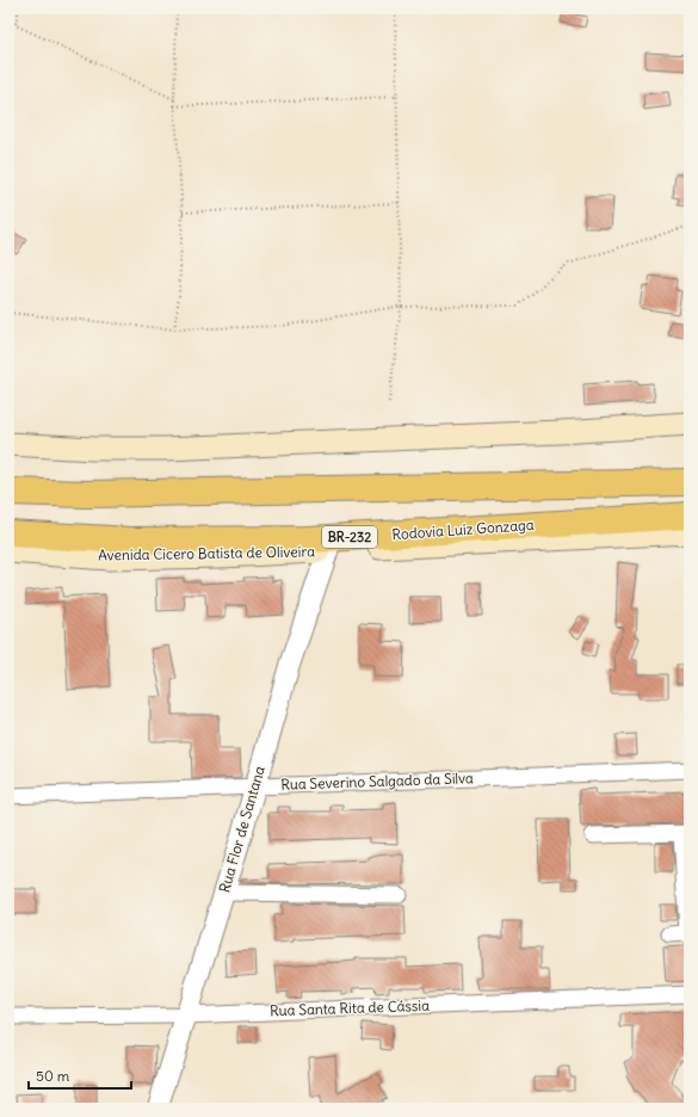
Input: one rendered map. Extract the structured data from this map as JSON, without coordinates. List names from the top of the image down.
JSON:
{
  "streets": {
    "highway": ["Rodovia Luiz Gonzaga", "BR-232"],
    "main road": ["Avenida Cicero Batista de Oliveira"],
    "street": ["Rua Severino Salgado da Silva", "Rua Flor de Santana", "Rua Santa Rita de Cássia"]
  },
  "crossings": [
    ["Avenida Cicero Batista de Oliveira", "Rua Flor de Santana"],
    ["Rua Severino Salgado da Silva", "Rua Flor de Santana"],
    ["Rua Flor de Santana", "Rua Santa Rita de Cássia"]
  ],
  "scale_bar": "50 m"
}
